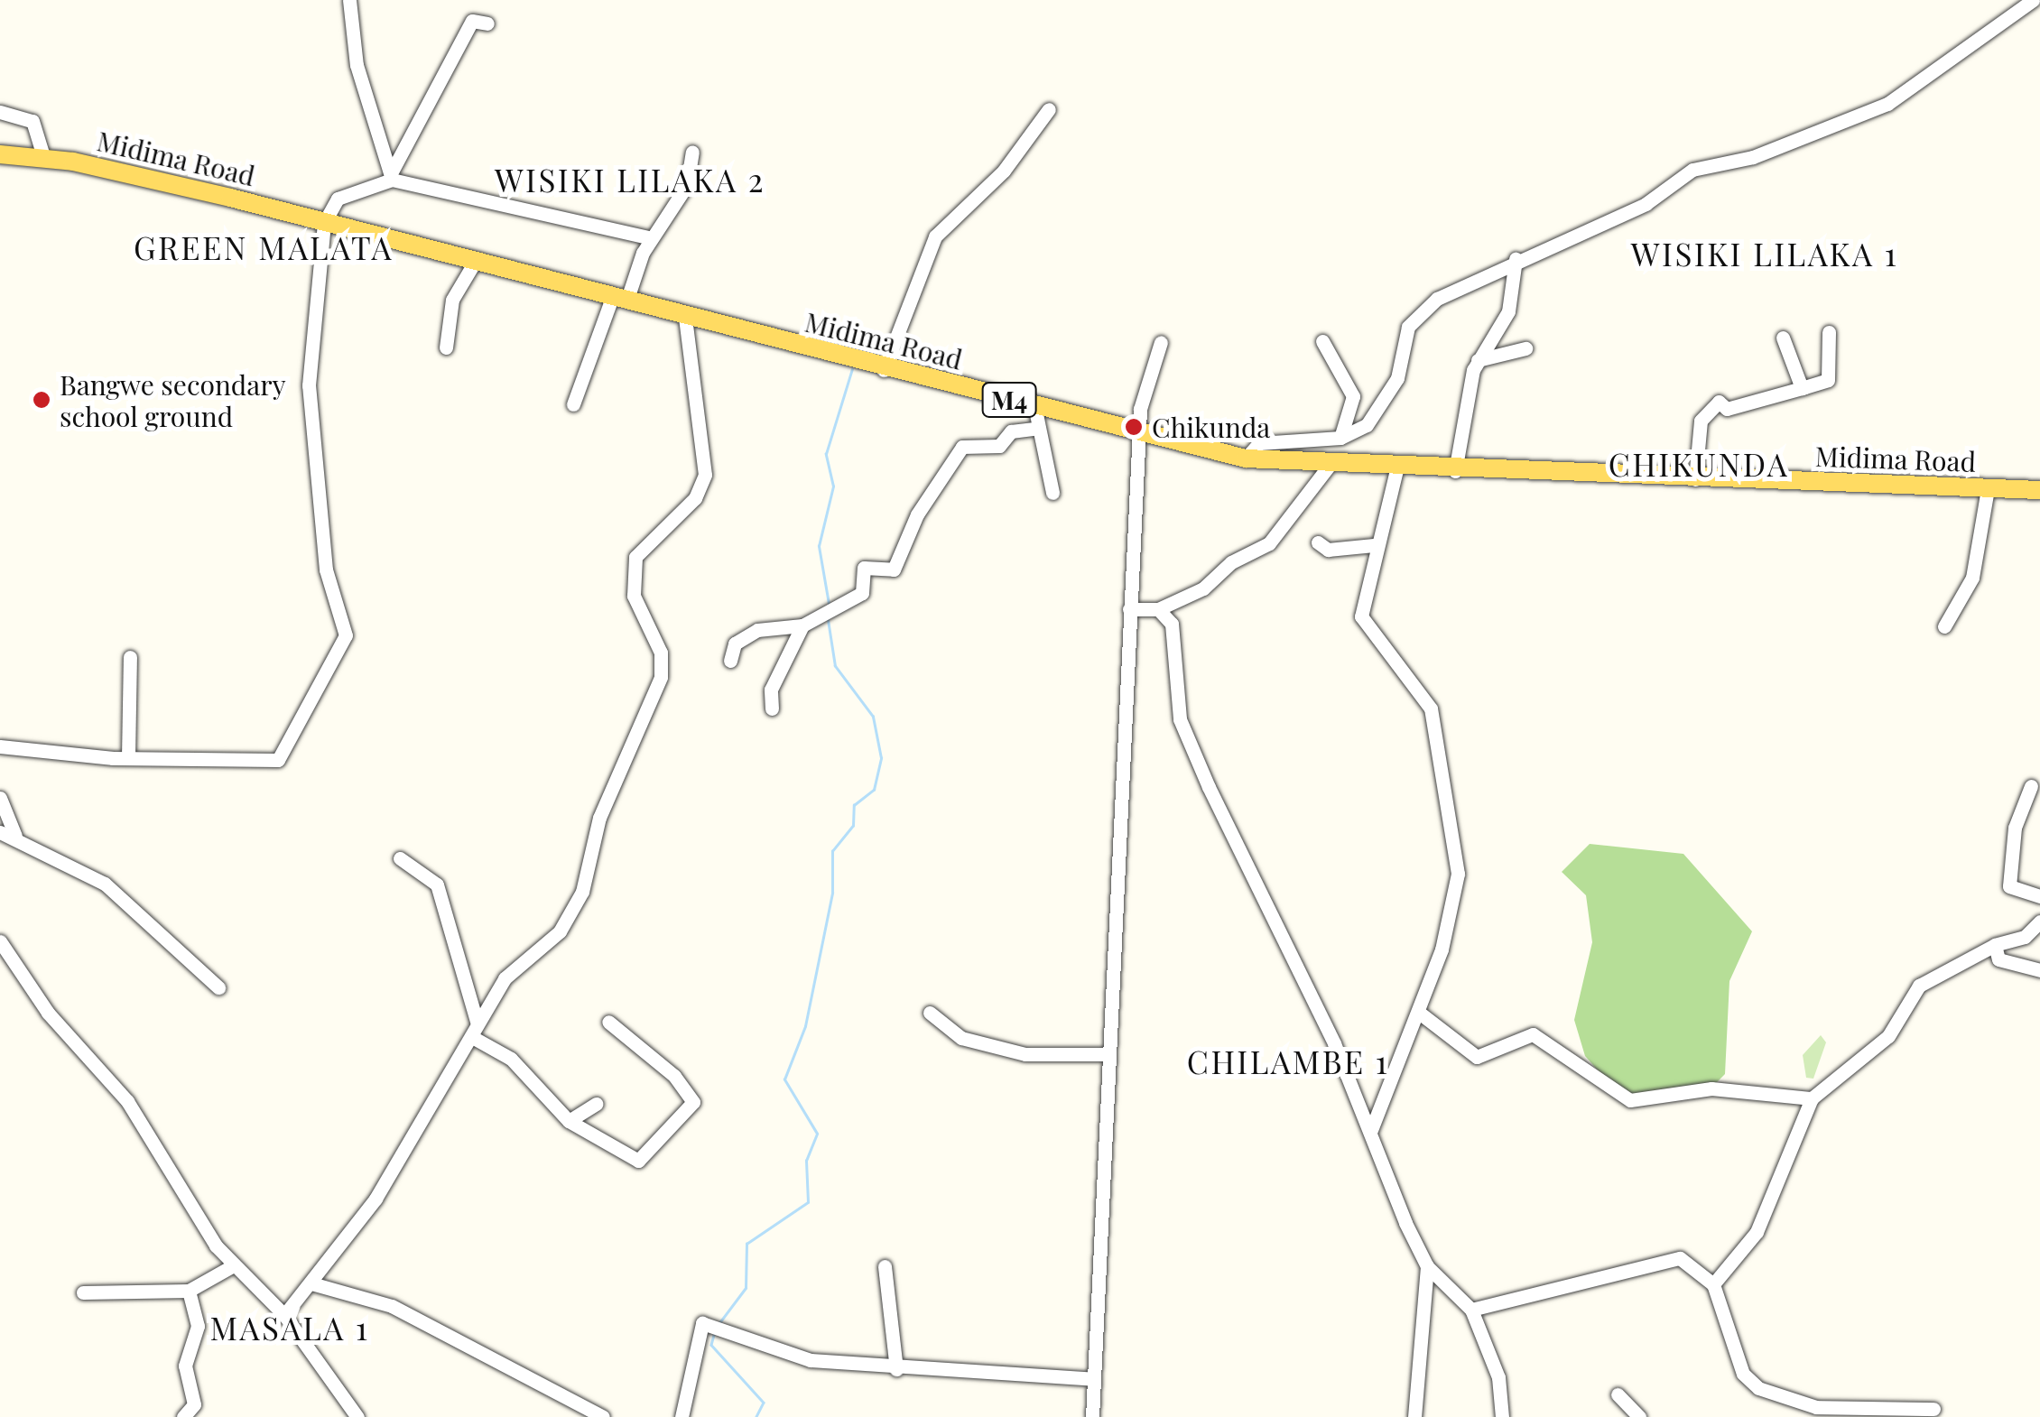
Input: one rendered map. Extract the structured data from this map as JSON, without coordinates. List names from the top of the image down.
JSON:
{
  "streets": {
    "main road": ["Midima Road", "M4"]
  },
  "districts": [
    "WISIKI LILAKA 2",
    "GREEN MALATA",
    "WISIKI LILAKA 1",
    "CHIKUNDA",
    "CHILAMBE 1",
    "MASALA 1"
  ],
  "places": ["Bangwe secondary school ground", "Chikunda"]
}
